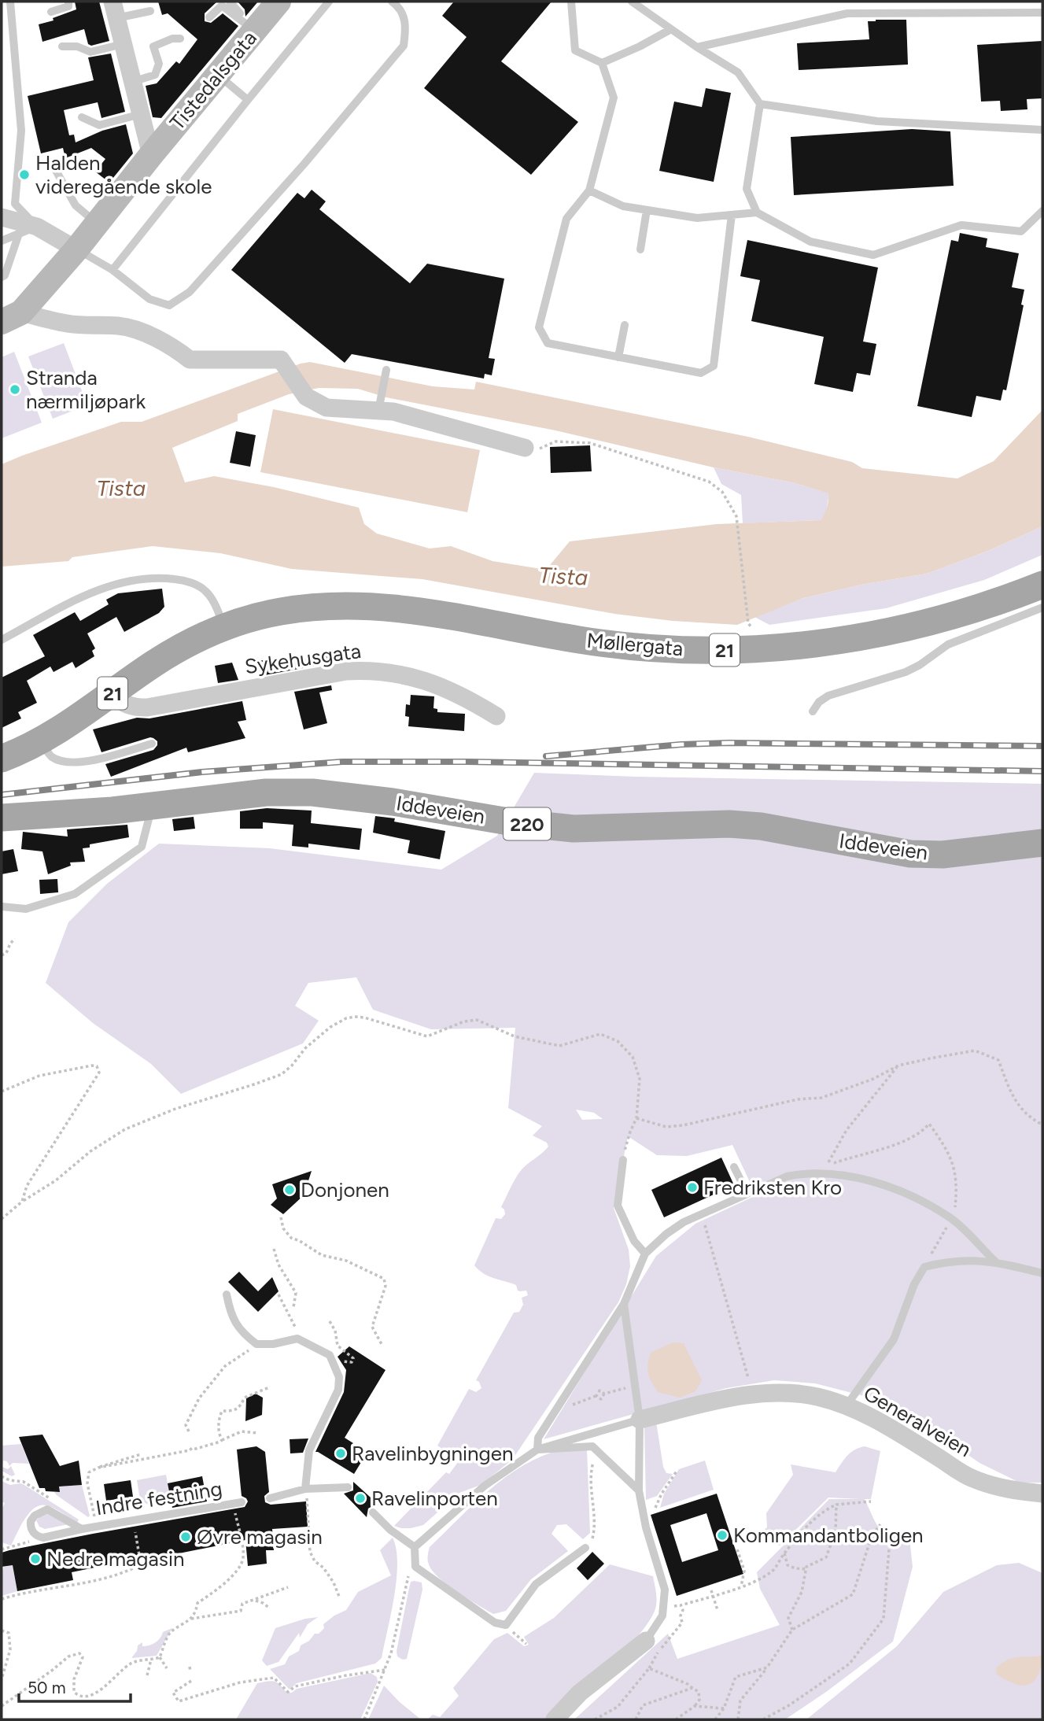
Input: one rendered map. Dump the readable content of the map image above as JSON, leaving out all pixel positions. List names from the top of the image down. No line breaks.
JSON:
{"streets":{"main road":["Møllergata","21","Iddeveien","220"],"street":["Tistedalsgata","Sykehusgata","Generalveien"],"lane":["Indre festning"]},"crossings":[["Møllergata","21"],["21","Sykehusgata"]],"water":["Tista"],"places":["Halden videregående skole","Stranda nærmiljøpark","Fredriksten Kro","Donjonen","Ravelinbygningen","Ravelinporten","Kommandantboligen","Øvre magasin","Nedre magasin"],"scale_bar":"50 m"}
